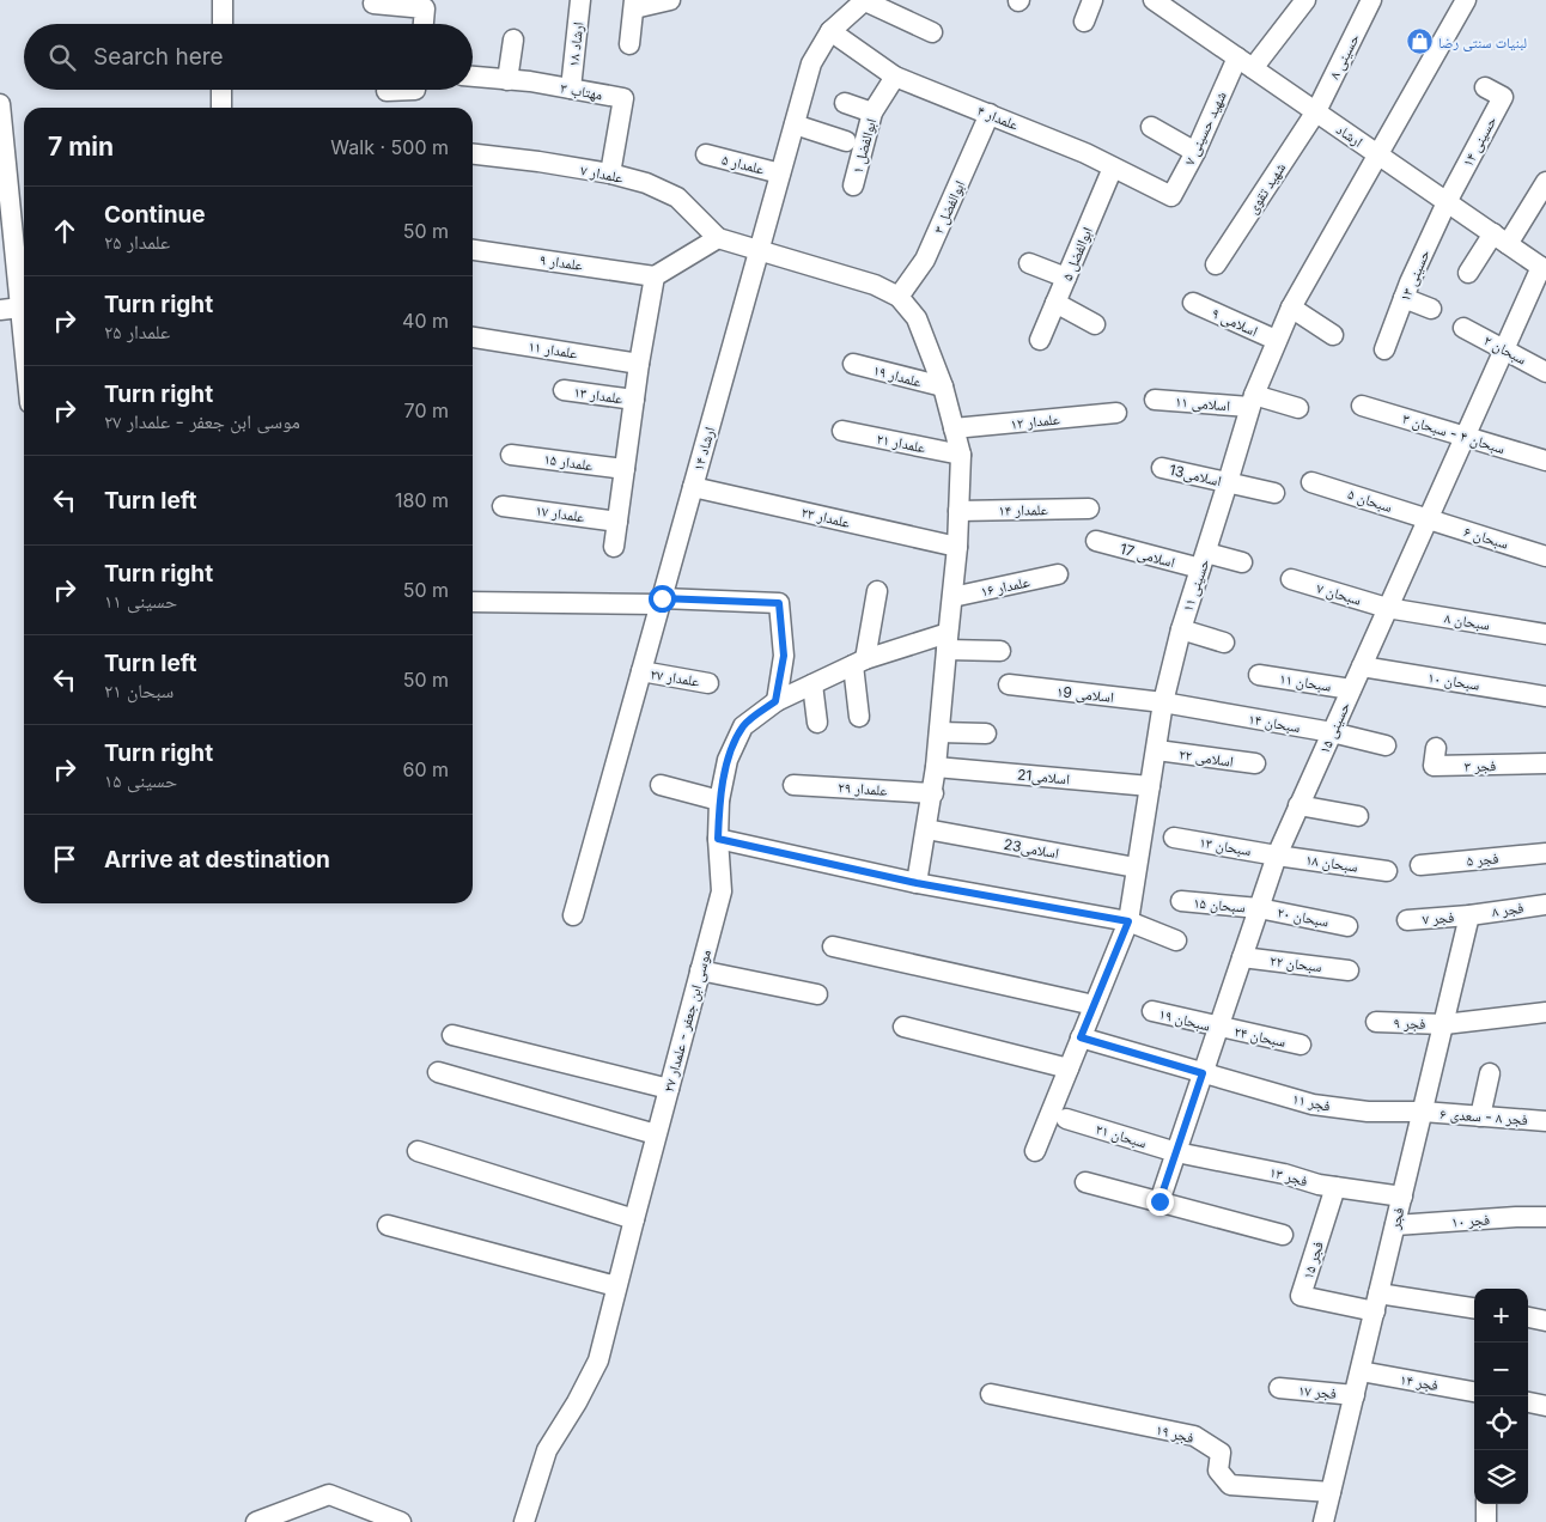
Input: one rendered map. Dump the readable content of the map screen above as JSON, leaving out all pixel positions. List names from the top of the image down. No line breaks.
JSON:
{"streets":{"street":["ارشاد ۱۸","حسینی ۸","مهتاب ۳","علمدار ۴","شهید حسینی ۷","ارشاد","حسینی ۱۴","ابوالفضل ۱","علمدار ۵","علمدار ۷","شهید تقوی","ابوالفضل ۳","ابوالفضل ۵","علمدار ۹","حسینی ۱۳","اسلامی ۹","علمدار ۱۱","سبحان ۲","علمدار ۱۹","علمدار ۱۳","اسلامی ۱۱","علمدار ۱۲","سبحان ۴ - سبحان ۳","علمدار ۲۱","ارشاد ۱۴","علمدار ۱۵","اسلامی13","سبحان ۵","علمدار ۱۴","علمدار ۱۷","علمدار ۲۳","سبحان ۶","اسلامی 17","حسینی ۱۱","علمدار ۱۶","سبحان ۷","سبحان ۸","علمدار ۲۷","سبحان ۱۰","سبحان ۱۱","اسلامی ۱9","سبحان ۱۴","حسینی ۱۵","اسلامی ۲۲","فجر ۳","اسلامی21","علمدار ۲۹","سبحان ۱۳","اسلامی23","فجر ۵","سبحان ۱۸","سبحان ۱۵","فجر ۸","سبحان ۲۰","فجر ۷","سبحان ۲۲","سبحان ۱۹","موسی ابن جعفر - علمدار ۲۷","فجر ۹","سبحان ۲۴","فجر ۱۱","فجر ۸ - سعدی ۶","سبحان ۲۱","فجر ۱۳","فجر","فجر ۱۰","فجر ۱۵","فجر ۱۴","فجر ۱۷","فجر ۱۹"]},"crossings":[["ارشاد ۱۸","مهتاب ۳"],["حسینی ۸","ارشاد"],["حسینی ۸","شهید تقوی"],["مهتاب ۳","علمدار ۷"],["علمدار ۴","شهید حسینی ۷"],["علمدار ۴","ابوالفضل ۱"],["علمدار ۴","ابوالفضل ۳"],["علمدار ۴","ابوالفضل ۵"],["علمدار ۴","ارشاد ۱۴"],["شهید حسینی ۷","ارشاد"],["ارشاد","حسینی ۱۴"],["ارشاد","شهید تقوی"],["ارشاد","حسینی ۱۳"],["ارشاد","حسینی ۱۱"],["ارشاد","حسینی ۱۵"],["حسینی ۱۴","حسینی ۱۳"],["علمدار ۵","ارشاد ۱۴"],["اسلامی ۹","حسینی ۱۱"],["سبحان ۲","حسینی ۱۵"],["اسلامی ۱۱","حسینی ۱۱"],["سبحان ۴ - سبحان ۳","حسینی ۱۵"],["ارشاد ۱۴","علمدار ۲۳"],["ارشاد ۱۴","علمدار ۲۷"],["اسلامی13","حسینی ۱۱"],["سبحان ۵","سبحان ۶"],["سبحان ۵","حسینی ۱۵"],["سبحان ۶","حسینی ۱۵"],["اسلامی 17","حسینی ۱۱"],["حسینی ۱۱","اسلامی ۱9"],["حسینی ۱۱","سبحان ۱۴"],["حسینی ۱۱","اسلامی ۲۲"],["حسینی ۱۱","اسلامی21"],["حسینی ۱۱","اسلامی23"],["سبحان ۷","سبحان ۸"],["سبحان ۷","حسینی ۱۵"],["سبحان ۸","حسینی ۱۵"],["سبحان ۱۰","حسینی ۱۵"],["سبحان ۱۱","حسینی ۱۵"],["اسلامی ۱9","سبحان ۱۴"],["سبحان ۱۴","حسینی ۱۵"],["حسینی ۱۵","سبحان ۱۳"],["حسینی ۱۵","سبحان ۱۸"],["حسینی ۱۵","سبحان ۱۵"],["حسینی ۱۵","سبحان ۲۰"],["حسینی ۱۵","سبحان ۲۲"],["حسینی ۱۵","سبحان ۱۹"],["حسینی ۱۵","سبحان ۲۴"],["حسینی ۱۵","فجر ۱۱"],["حسینی ۱۵","سبحان ۲۱"],["حسینی ۱۵","فجر ۱۳"],["سبحان ۱۳","سبحان ۱۸"],["سبحان ۱۵","سبحان ۲۰"],["فجر ۸","فجر ۷"],["فجر ۸","فجر"],["فجر ۷","فجر"],["سبحان ۱۹","سبحان ۲۴"],["فجر ۹","فجر"],["فجر ۱۱","فجر ۸ - سعدی ۶"],["فجر ۱۱","فجر"],["فجر ۸ - سعدی ۶","فجر"],["سبحان ۲۱","فجر ۱۳"],["فجر ۱۳","فجر"],["فجر ۱۳","فجر ۱۵"],["فجر","فجر ۱۰"],["فجر","فجر ۱۵"],["فجر","فجر ۱۴"],["فجر","فجر ۱۷"],["فجر","فجر ۱۹"]],"places":{"shop":["لبنیات سنتی رضا"]},"page":{"search":"Search here","heading":["7 min","Walk · 500 m"],"list":[["Continue","علمدار ۲۵","50 m"],["Turn right","علمدار ۲۵","40 m"],["Turn right","موسی ابن جعفر - علمدار ۲۷","70 m"],["Turn left","180 m"],["Turn right","حسینی ۱۱","50 m"],["Turn left","سبحان ۲۱","50 m"],["Turn right","حسینی ۱۵","60 m"],"Arrive at destination"],"map_buttons":["+","−"]}}
